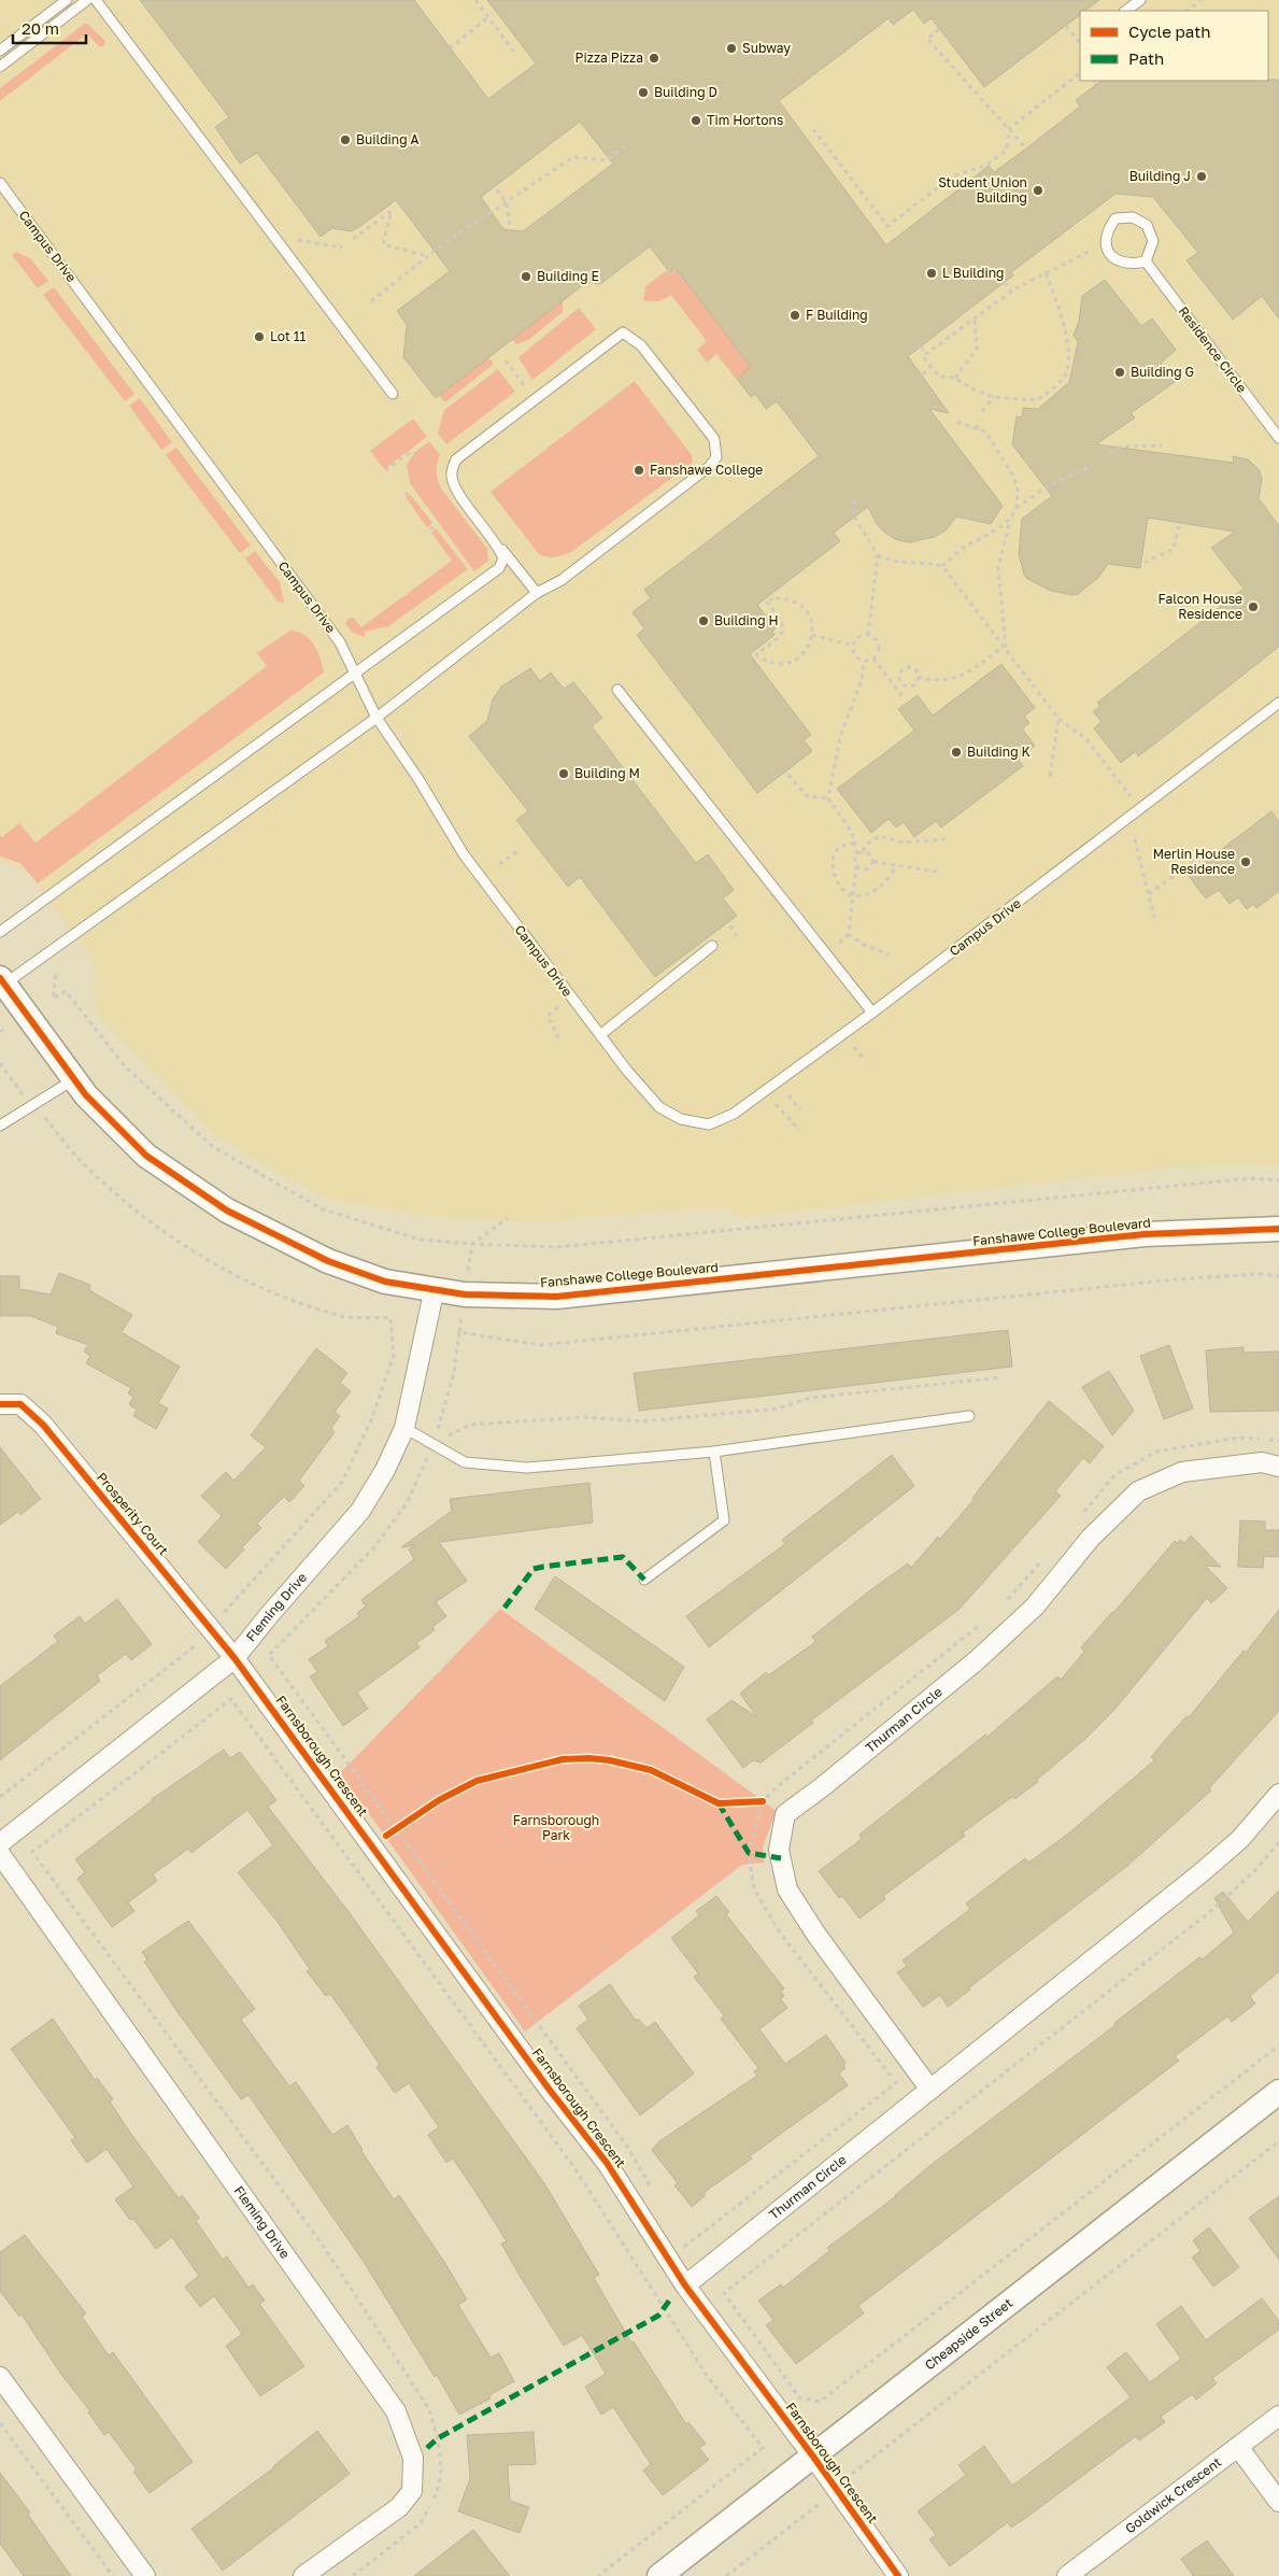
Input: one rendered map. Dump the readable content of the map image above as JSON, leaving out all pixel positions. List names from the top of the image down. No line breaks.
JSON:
{"streets":{"street":["Fanshawe College Boulevard","Prosperity Court","Fleming Drive","Thurman Circle","Farnsborough Crescent","Cheapside Street","Goldwick Crescent"],"lane":["Campus Drive","Residence Circle"]},"crossings":[["Fanshawe College Boulevard","Fleming Drive"],["Prosperity Court","Fleming Drive"],["Prosperity Court","Farnsborough Crescent"],["Fleming Drive","Farnsborough Crescent"],["Thurman Circle","Farnsborough Crescent"],["Farnsborough Crescent","Cheapside Street"]],"parks":["Farnsborough Park"],"places":["Subway","Pizza Pizza","Building D","Tim Hortons","Building A","Building J","Student Union Building","L Building","Building E","F Building","Lot 11","Building G","Fanshawe College","Falcon House Residence","Building H","Building K","Building M","Merlin House Residence"],"legend":["Cycle path","Path"],"scale_bar":"20 m"}
